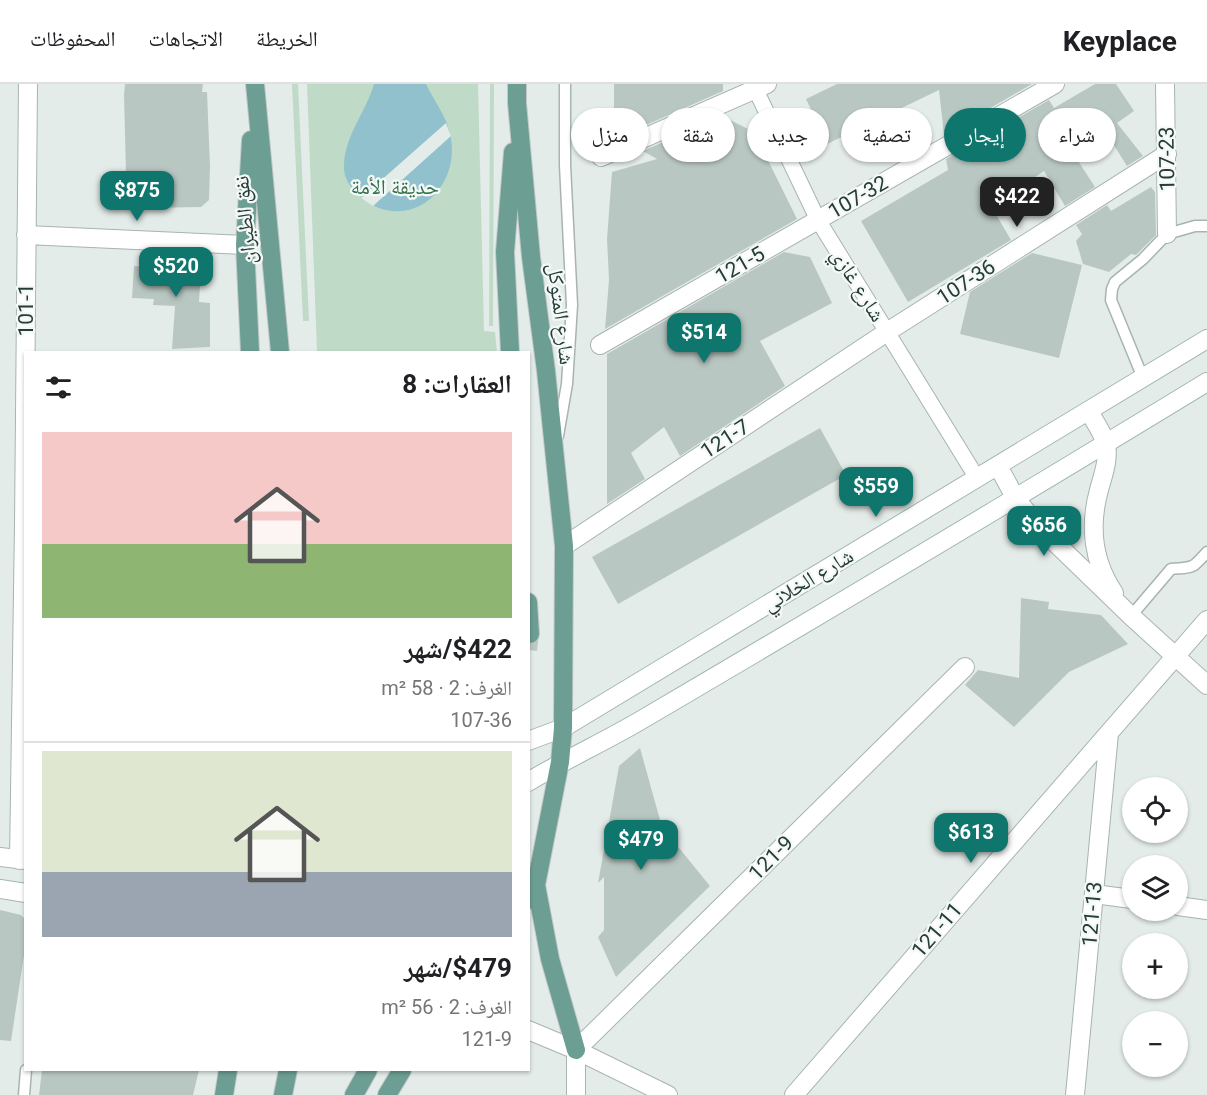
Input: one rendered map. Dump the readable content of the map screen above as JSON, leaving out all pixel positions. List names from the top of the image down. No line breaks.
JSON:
{"streets":{"main road":["نفق الطيران","شارع المتوكل"],"street":["107-23","107-32","121-5","107-36","شارع غازي","101-1","121-7","شارع الخلاني","121-9","121-13","121-11"]},"crossings":[["107-23","107-36"],["107-32","121-5"],["107-32","شارع غازي"],["121-5","شارع غازي"],["107-36","شارع غازي"],["107-36","121-7"],["شارع غازي","121-7"],["شارع غازي","شارع الخلاني"],["شارع المتوكل","121-7"],["شارع المتوكل","شارع الخلاني"],["121-13","121-11"]],"parks":["حديقة الأمة"],"page":{"header":"Keyplace","nav":["الخريطة","الاتجاهات","المحفوظات"],"chip":["شراء","إيجار","تصفية","جديد","شقة","منزل"],"price":["$875","$422","$520","$514","$559","$656","$613","$479"],"heading":"العقارات: 8","list":[{"name":"$422/شهر","note":"الغرف: 2 · 58 m² · 107-36"},{"name":"$479/شهر","note":"الغرف: 2 · 56 m² · 121-9"}],"map_buttons":["+","−"]}}
